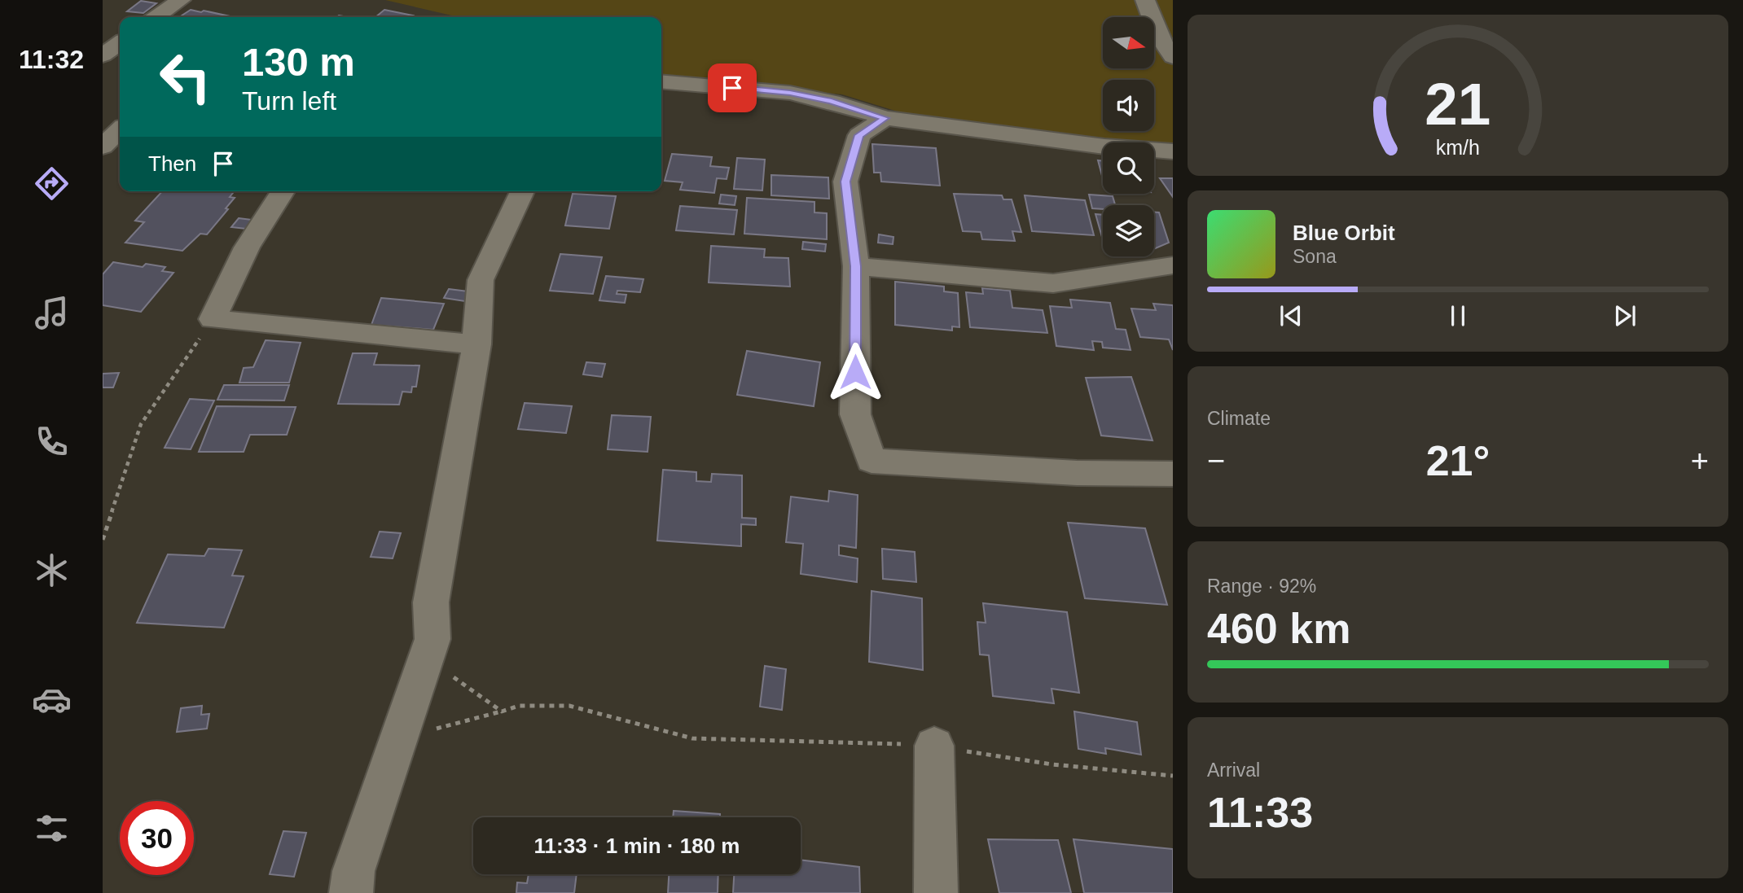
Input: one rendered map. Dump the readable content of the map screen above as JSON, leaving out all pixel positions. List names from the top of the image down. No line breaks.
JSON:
{"north":"right","page":{"tabs":"11:32","turn":["130 m","Turn left"],"then":"Then","song":["Blue Orbit","Sona"],"tile":["Climate",["Range · 92%","460 km"],["Arrival","11:33"]],"heat":["−","21°","+"],"limit":"30","trip":"11:33 · 1 min · 180 m","gauge":["21","km/h"]}}
